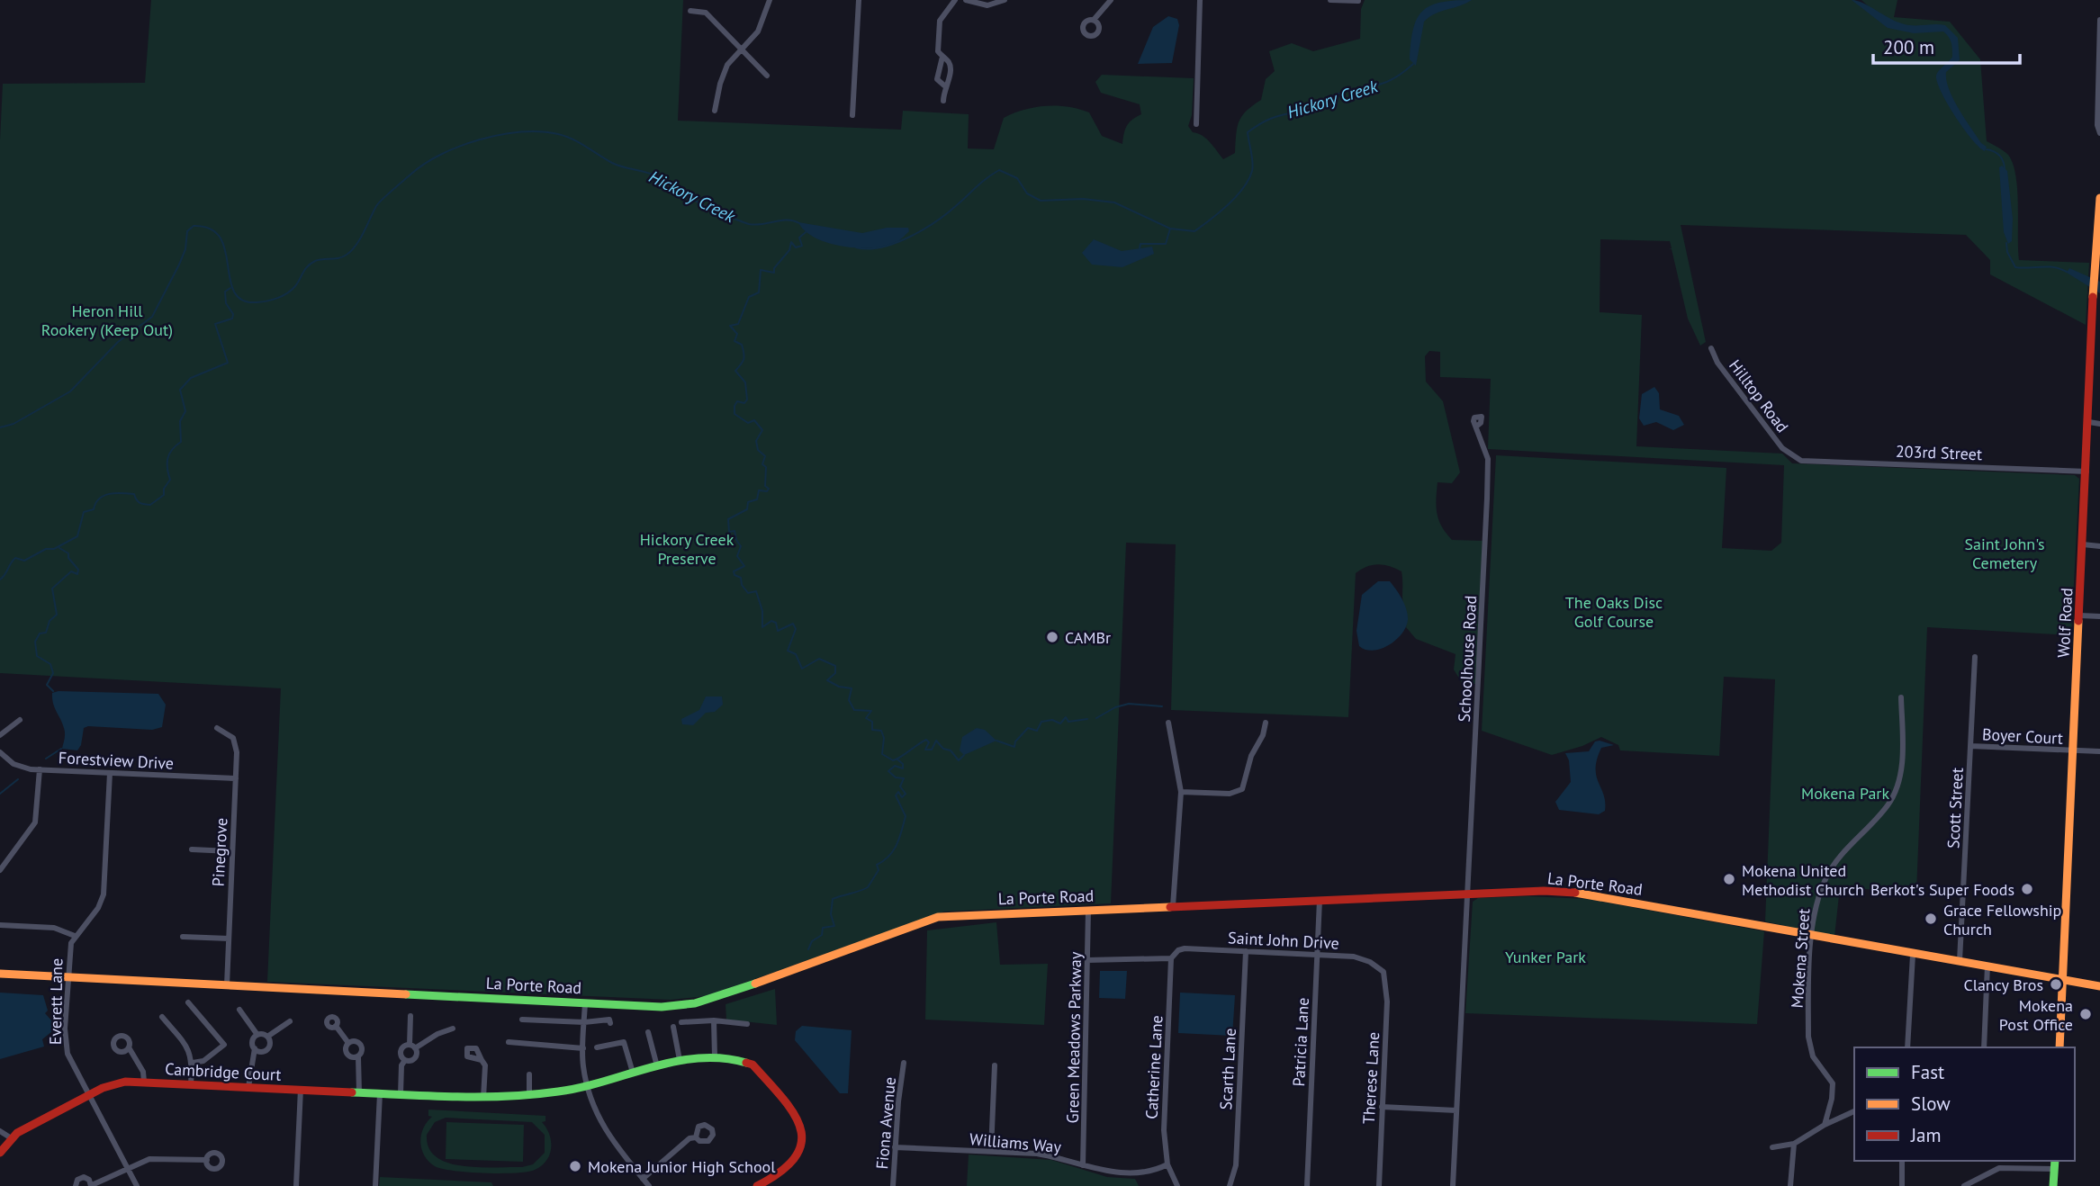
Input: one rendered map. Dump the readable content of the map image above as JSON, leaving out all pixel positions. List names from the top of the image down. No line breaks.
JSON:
{"streets":{"street":["Hilltop Road","203rd Street","Wolf Road","Schoolhouse Road","Boyer Court","Forestview Drive","Scott Street","Pinegrove","La Porte Road","Saint John Drive","Mokena Street","Everett Lane","Green Meadows Parkway","Patricia Lane","Catherine Lane","Scarth Lane","Cambridge Court","Therese Lane","Fiona Avenue","Williams Way"]},"crossings":[["Hilltop Road","203rd Street"],["203rd Street","Wolf Road"],["Wolf Road","Boyer Court"],["Wolf Road","La Porte Road"],["Schoolhouse Road","La Porte Road"],["Boyer Court","Scott Street"],["Forestview Drive","Pinegrove"],["Forestview Drive","Everett Lane"],["Scott Street","La Porte Road"],["Pinegrove","La Porte Road"],["La Porte Road","Mokena Street"],["La Porte Road","Everett Lane"],["La Porte Road","Green Meadows Parkway"],["La Porte Road","Patricia Lane"],["Saint John Drive","Patricia Lane"],["Saint John Drive","Catherine Lane"],["Saint John Drive","Scarth Lane"],["Saint John Drive","Therese Lane"],["Everett Lane","Cambridge Court"],["Green Meadows Parkway","Williams Way"],["Catherine Lane","Williams Way"],["Fiona Avenue","Williams Way"]],"water":["Hickory Creek"],"parks":["Heron Hill Rookery (Keep Out)","Hickory Creek Preserve","Saint John's Cemetery","The Oaks Disc Golf Course","Mokena Park","Yunker Park"],"places":["CAMBr","Mokena United Methodist Church","Berkot's Super Foods","Grace Fellowship Church","Clancy Bros","Mokena Post Office","Mokena Junior High School"],"legend":["Fast","Slow","Jam"],"scale_bar":"200 m"}
